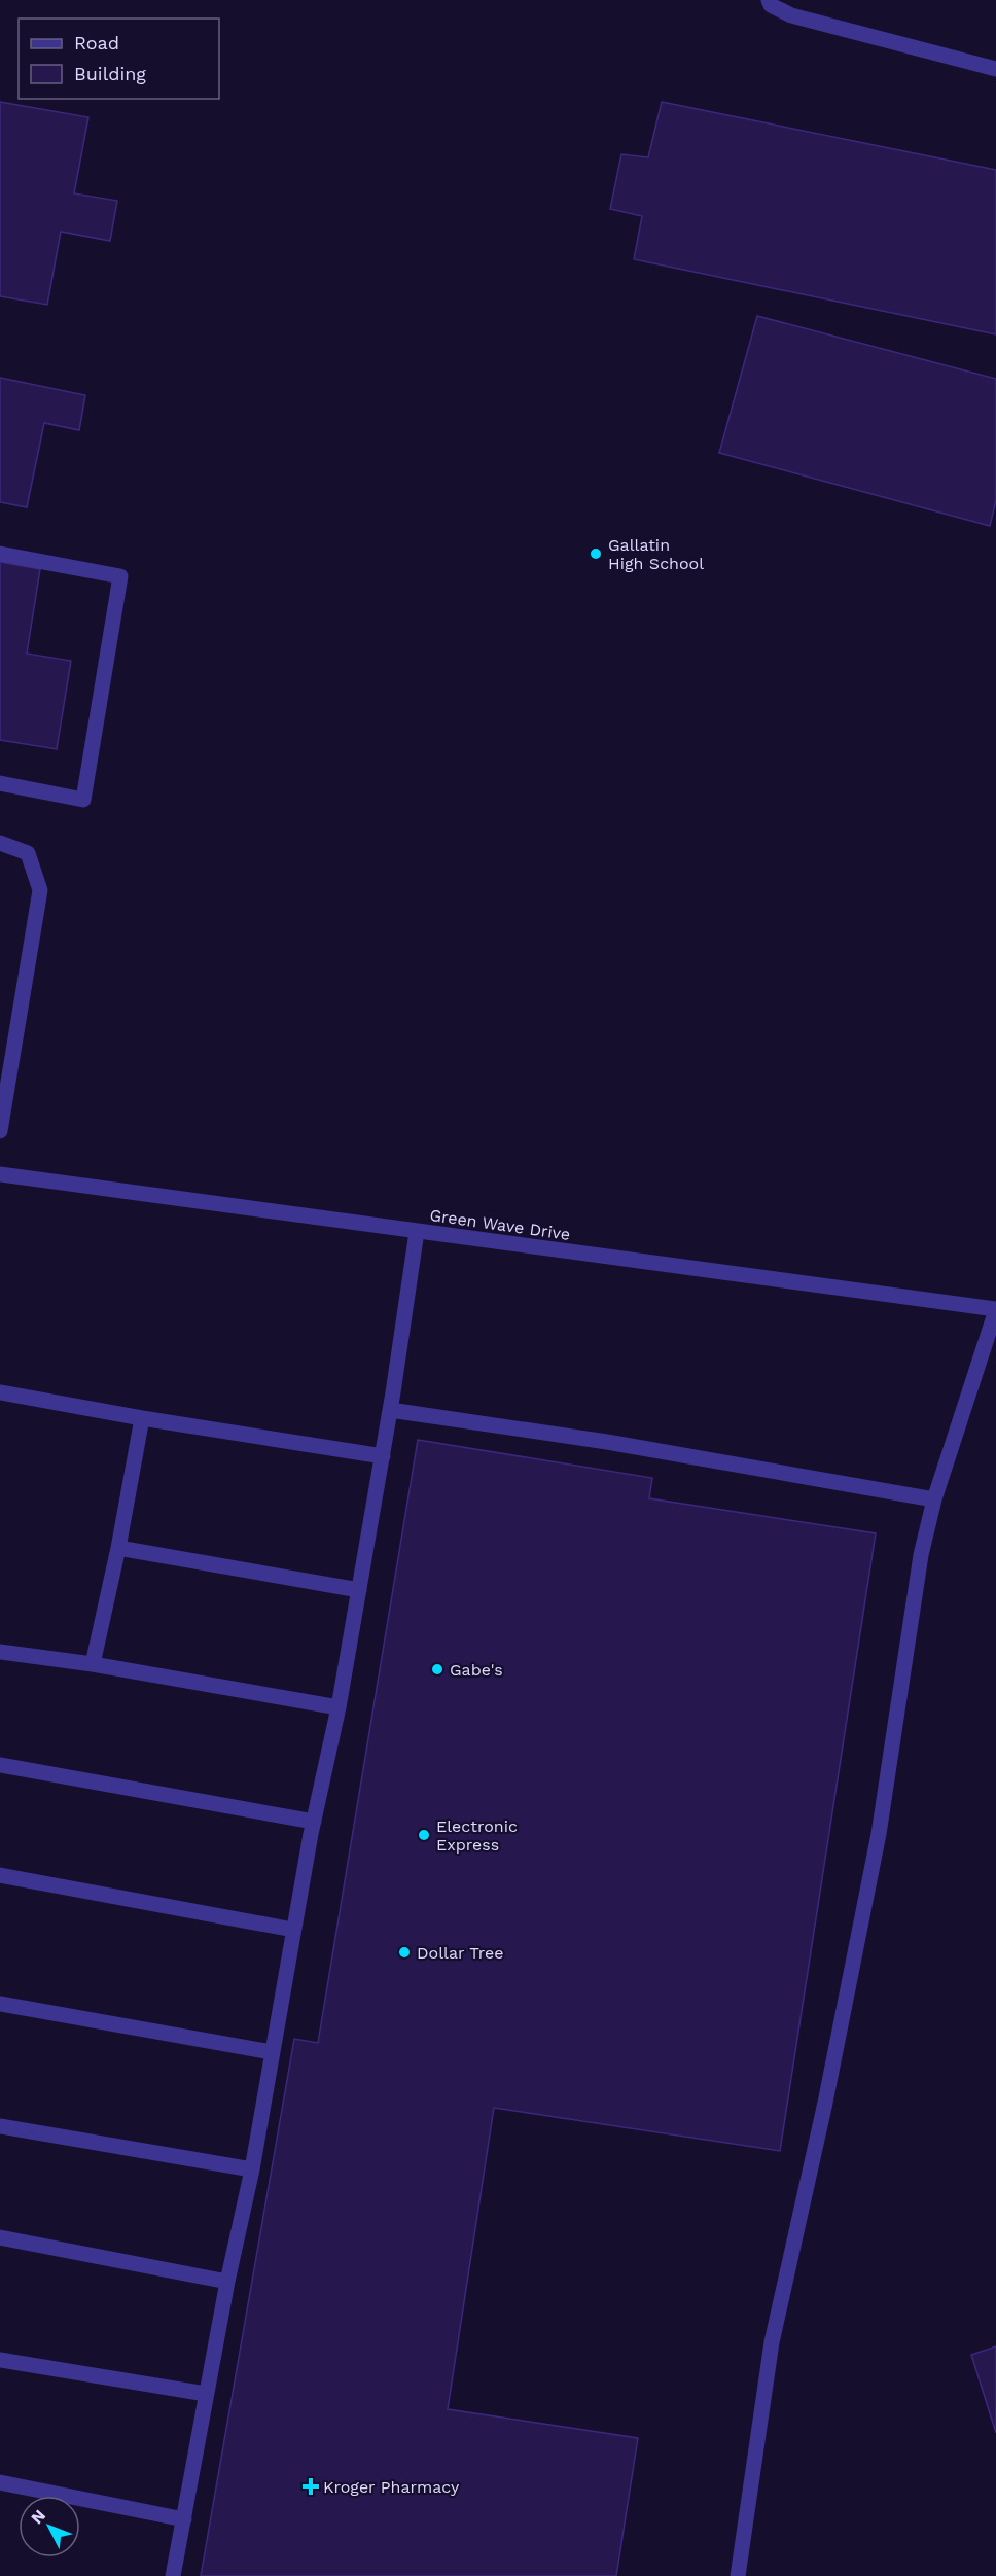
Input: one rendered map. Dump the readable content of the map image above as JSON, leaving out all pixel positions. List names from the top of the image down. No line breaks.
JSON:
{"streets":{"street":["Green Wave Drive"]},"places":{"other":["Gallatin High School","Gabe's","Electronic Express","Dollar Tree"],"health":["Kroger Pharmacy"]},"legend":["Road","Building"],"north":"top left"}
